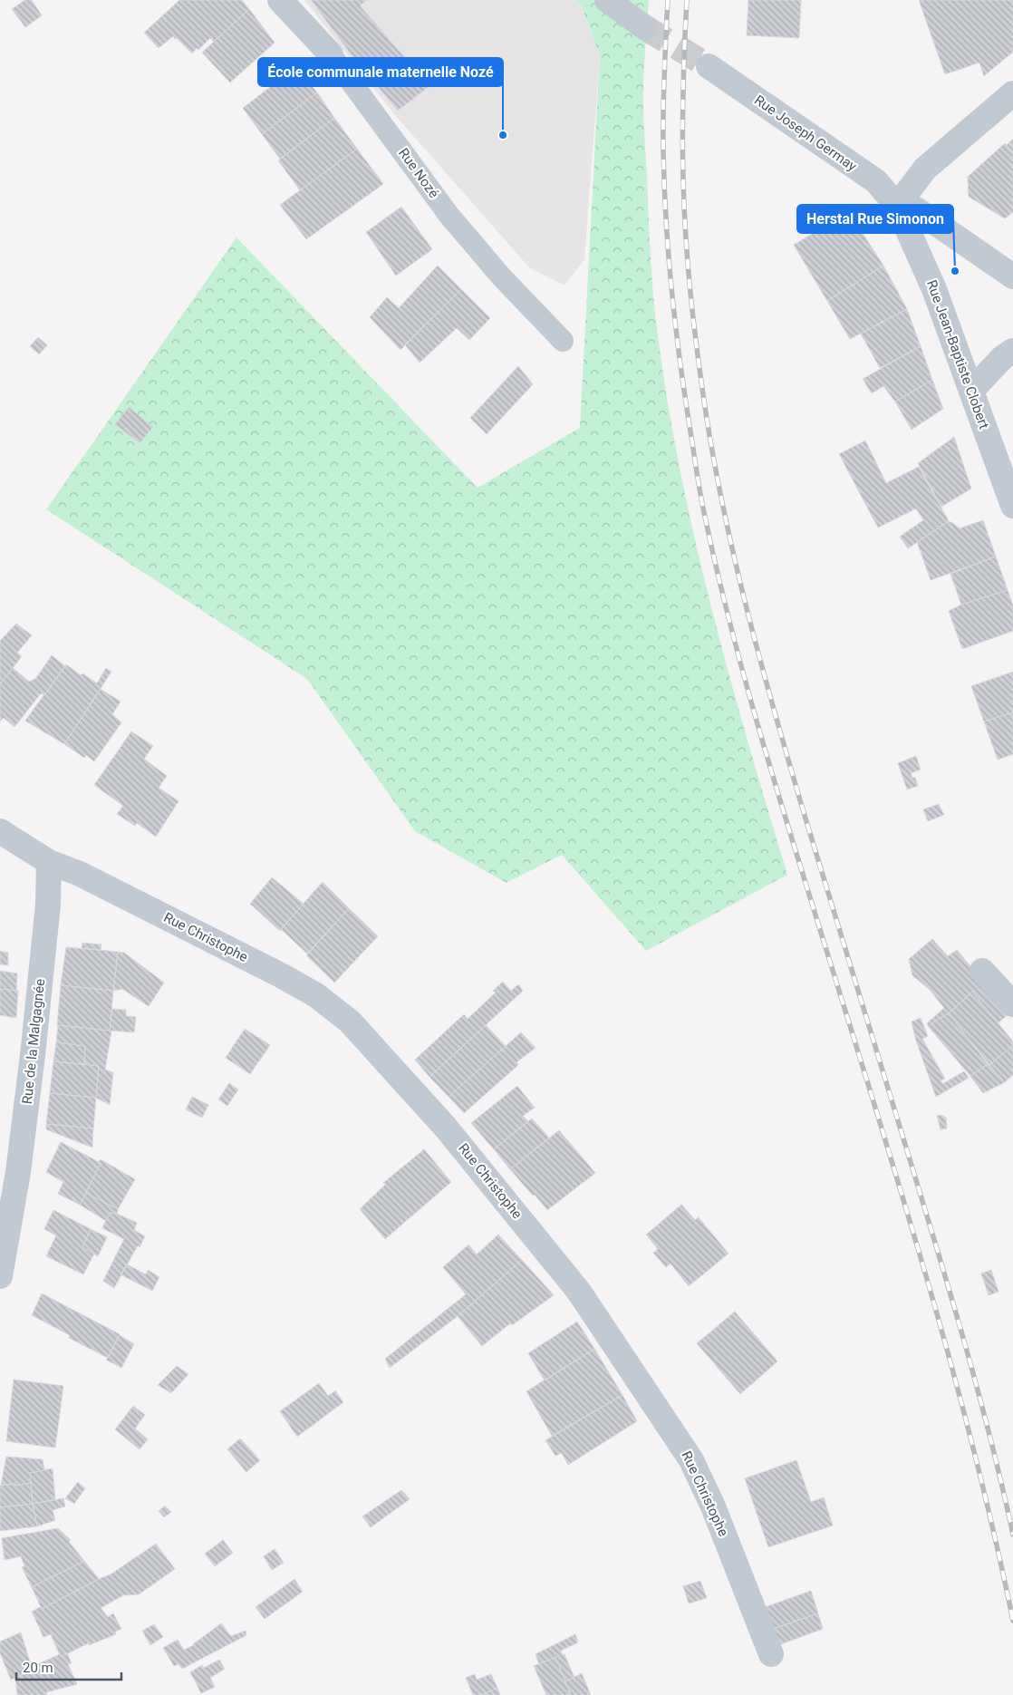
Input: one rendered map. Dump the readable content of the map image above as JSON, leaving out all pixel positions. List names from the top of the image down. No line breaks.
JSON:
{"streets":{"street":["Rue Joseph Germay","Rue Nozé","Rue Jean-Baptiste Clobert","Rue Christophe","Rue de la Malgagnée"]},"crossings":[["Rue Joseph Germay","Rue Jean-Baptiste Clobert"],["Rue Christophe","Rue de la Malgagnée"]],"places":["École communale maternelle Nozé","Herstal Rue Simonon"],"scale_bar":"20 m"}
